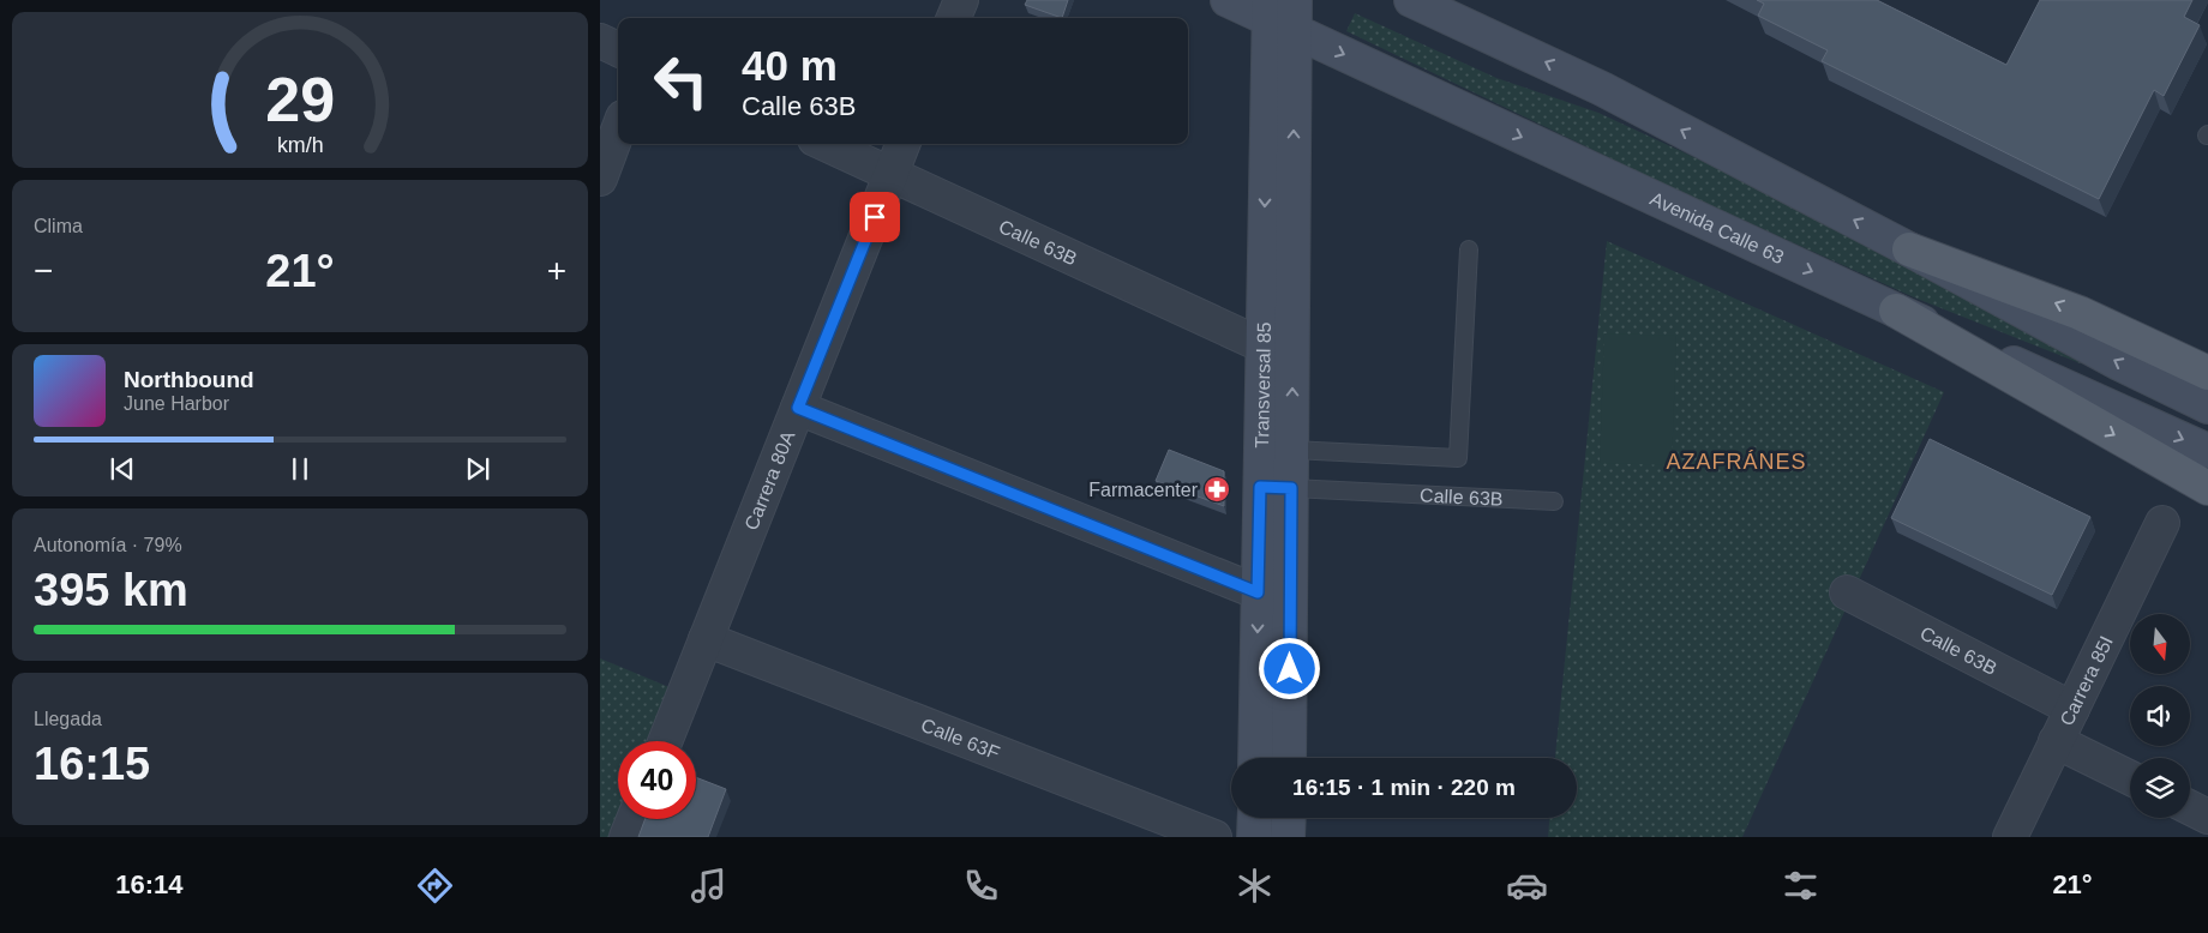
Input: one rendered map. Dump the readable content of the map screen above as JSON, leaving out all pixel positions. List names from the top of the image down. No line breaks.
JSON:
{"streets":{"main road":["Avenida Calle 63","Transversal 85"],"street":["Calle 63B","Carrera 80A","Carrera 85I","Calle 63F"]},"crossings":[["Avenida Calle 63","Transversal 85"],["Calle 63B","Transversal 85"],["Calle 63B","Carrera 80A"],["Calle 63B","Carrera 85I"],["Carrera 80A","Calle 63F"]],"districts":["AZAFRÁNES"],"places":{"pharmacy":["Farmacenter"]},"north":"bottom","page":{"turn":["40 m","Calle 63B"],"tile":["Clima",["Autonomía · 79%","395 km"],["Llegada","16:15"]],"heat":["−","21°","+"],"song":["Northbound","June Harbor"],"limit":"40","trip":"16:15 · 1 min · 220 m","tabs":["16:14","21°"],"gauge":["29","km/h"]}}
